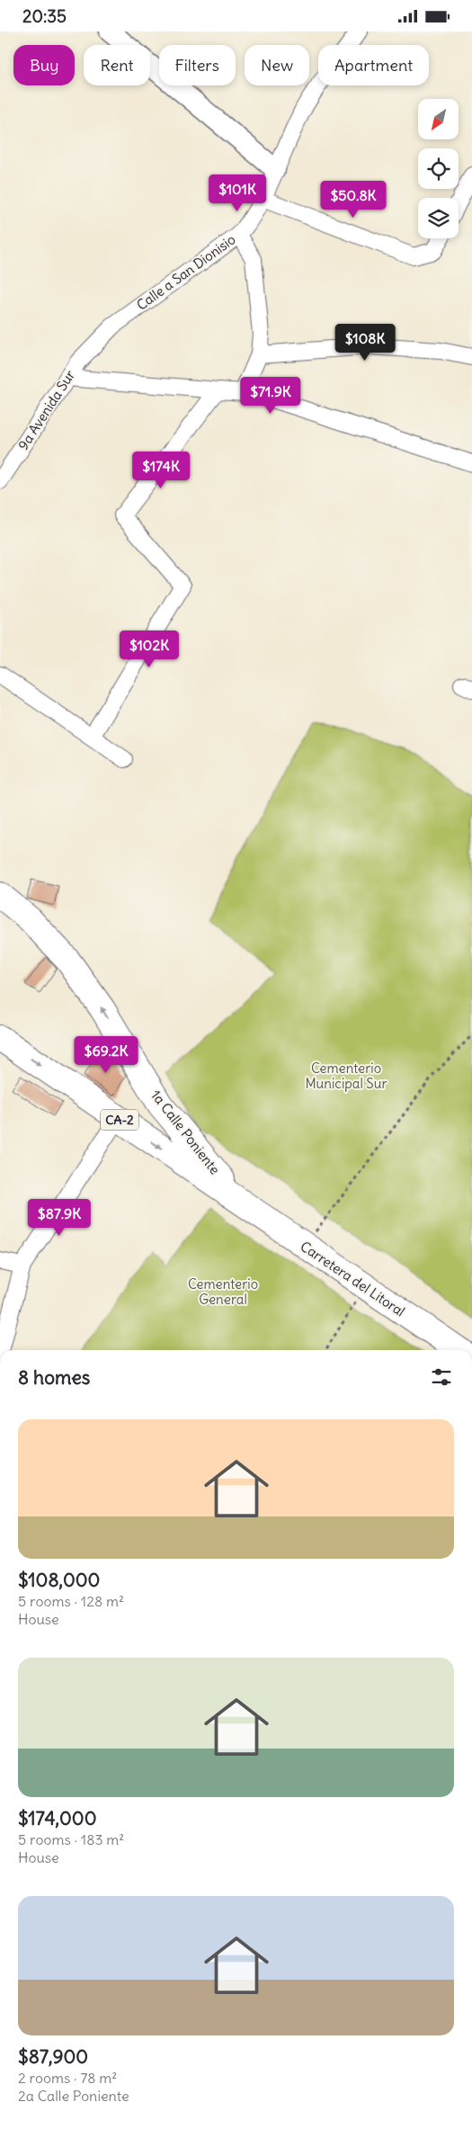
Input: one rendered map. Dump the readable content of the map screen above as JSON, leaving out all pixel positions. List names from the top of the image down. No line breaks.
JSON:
{"streets":{"main road":["CA-2","1a Calle Poniente","Carretera del Litoral"],"street":["Calle a San Dionisio","9a Avenida Sur"]},"crossings":[["Calle a San Dionisio","9a Avenida Sur"],["CA-2","1a Calle Poniente"],["CA-2","Carretera del Litoral"],["1a Calle Poniente","Carretera del Litoral"]],"parks":["Cementerio Municipal Sur","Cementerio General"],"north":"bottom left","page":{"status":"20:35","chip":["Buy","Rent","Filters","New","Apartment"],"price":["$101K","$50.8K","$108K","$71.9K","$174K","$102K","$69.2K","$87.9K"],"heading":"8 homes","list":[{"name":"$108,000","note":"5 rooms · 128 m² · House"},{"name":"$174,000","note":"5 rooms · 183 m² · House"},{"name":"$87,900","note":"2 rooms · 78 m² · 2a Calle Poniente"}]}}
